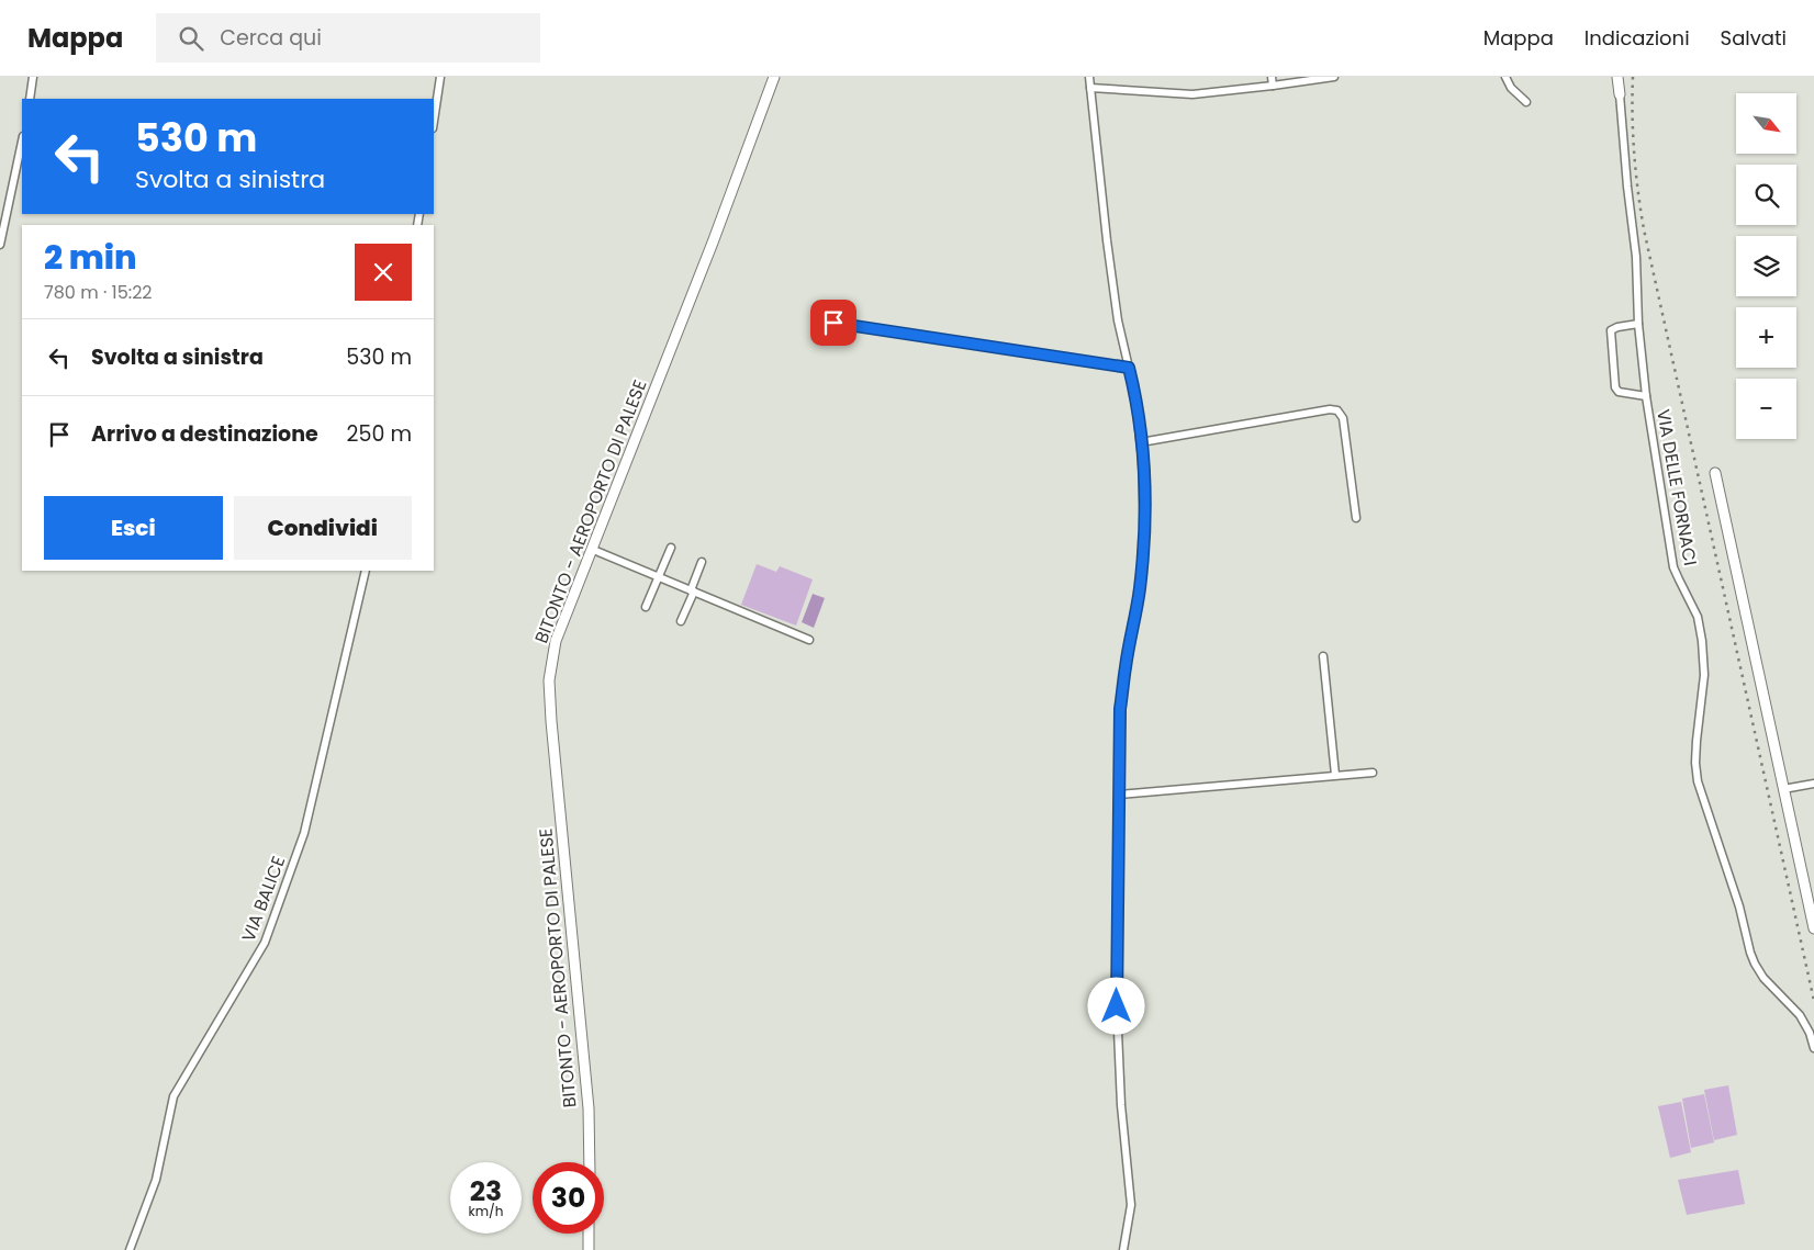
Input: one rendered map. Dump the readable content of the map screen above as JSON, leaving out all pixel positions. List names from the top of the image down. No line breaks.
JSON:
{"streets":{"main road":["BITONTO - AEROPORTO DI PALESE"],"street":["VIA DELLE FORNACI","VIA BALICE"]},"north":"bottom right","page":{"header":"Mappa","search":"Cerca qui","nav":["Mappa","Indicazioni","Salvati"],"map_buttons":["+","−"],"turn":["530 m","Svolta a sinistra"],"heading":["2 min","780 m · 15:22"],"list":[{"name":"Svolta a sinistra","value":"530 m"},{"name":"Arrivo a destinazione","value":"250 m"}],"buttons":["Esci","Condividi"],"speed":"23 km/h","limit":"30"}}
